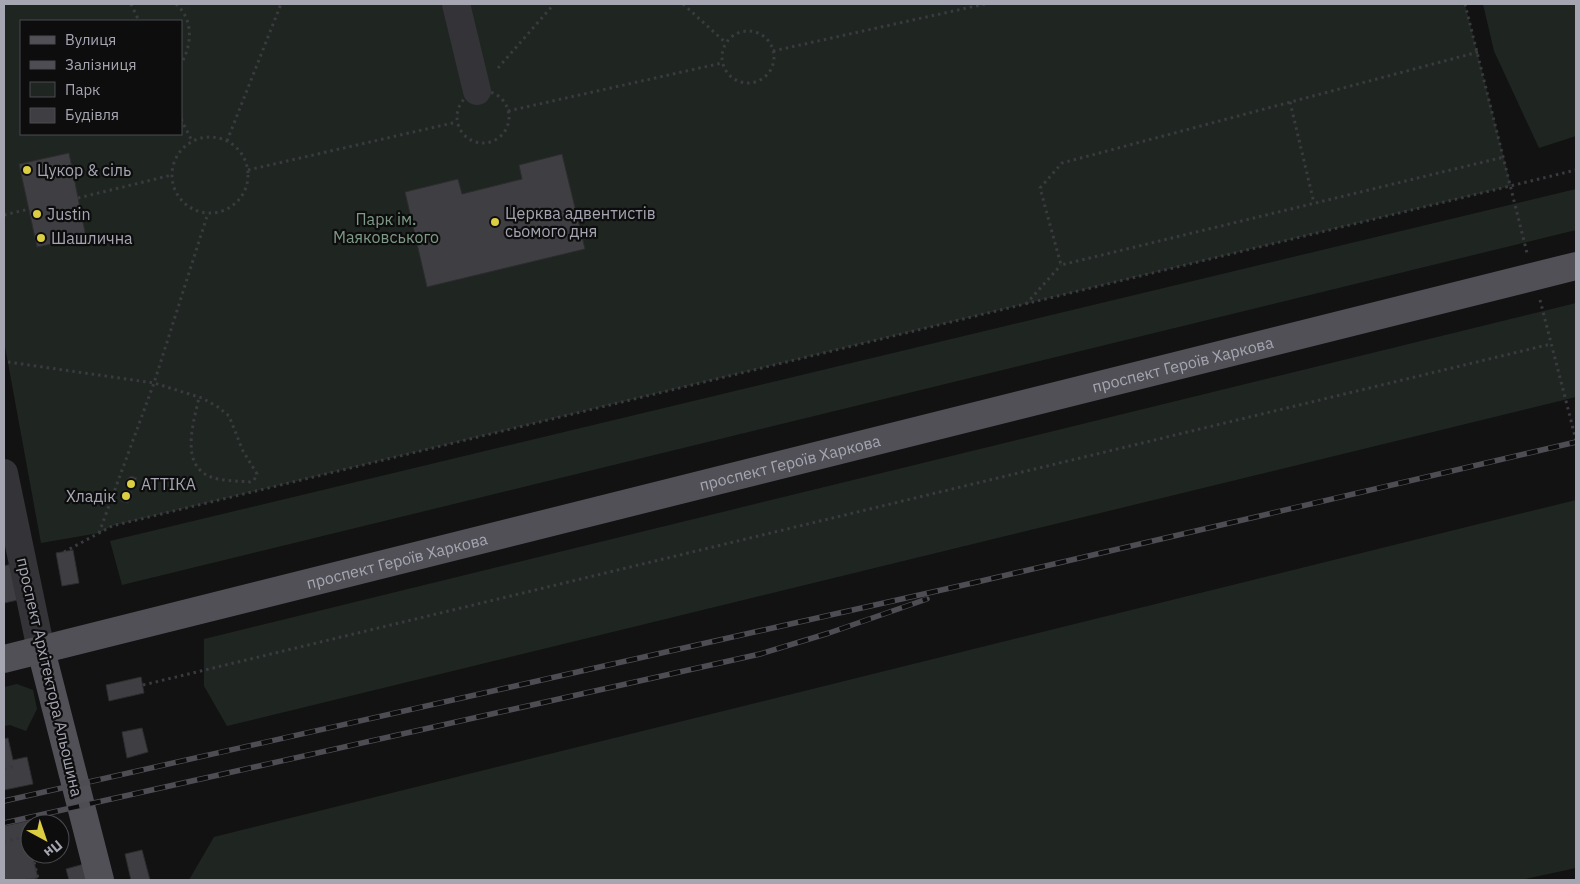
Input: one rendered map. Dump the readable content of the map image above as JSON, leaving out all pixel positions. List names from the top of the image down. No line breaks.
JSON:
{"streets":{"main road":["проспект Героїв Харкова","проспект Архітектора Альошина"]},"crossings":[["проспект Героїв Харкова","проспект Архітектора Альошина"]],"parks":["Парк ім. Маяковського"],"places":["Цукор & сіль","Justin","Церква адвентистів сьомого дня","Шашлична","АТТІКА","Хладік"],"legend":["Вулиця","Залізниця","Парк","Будівля"],"north":"bottom right"}
